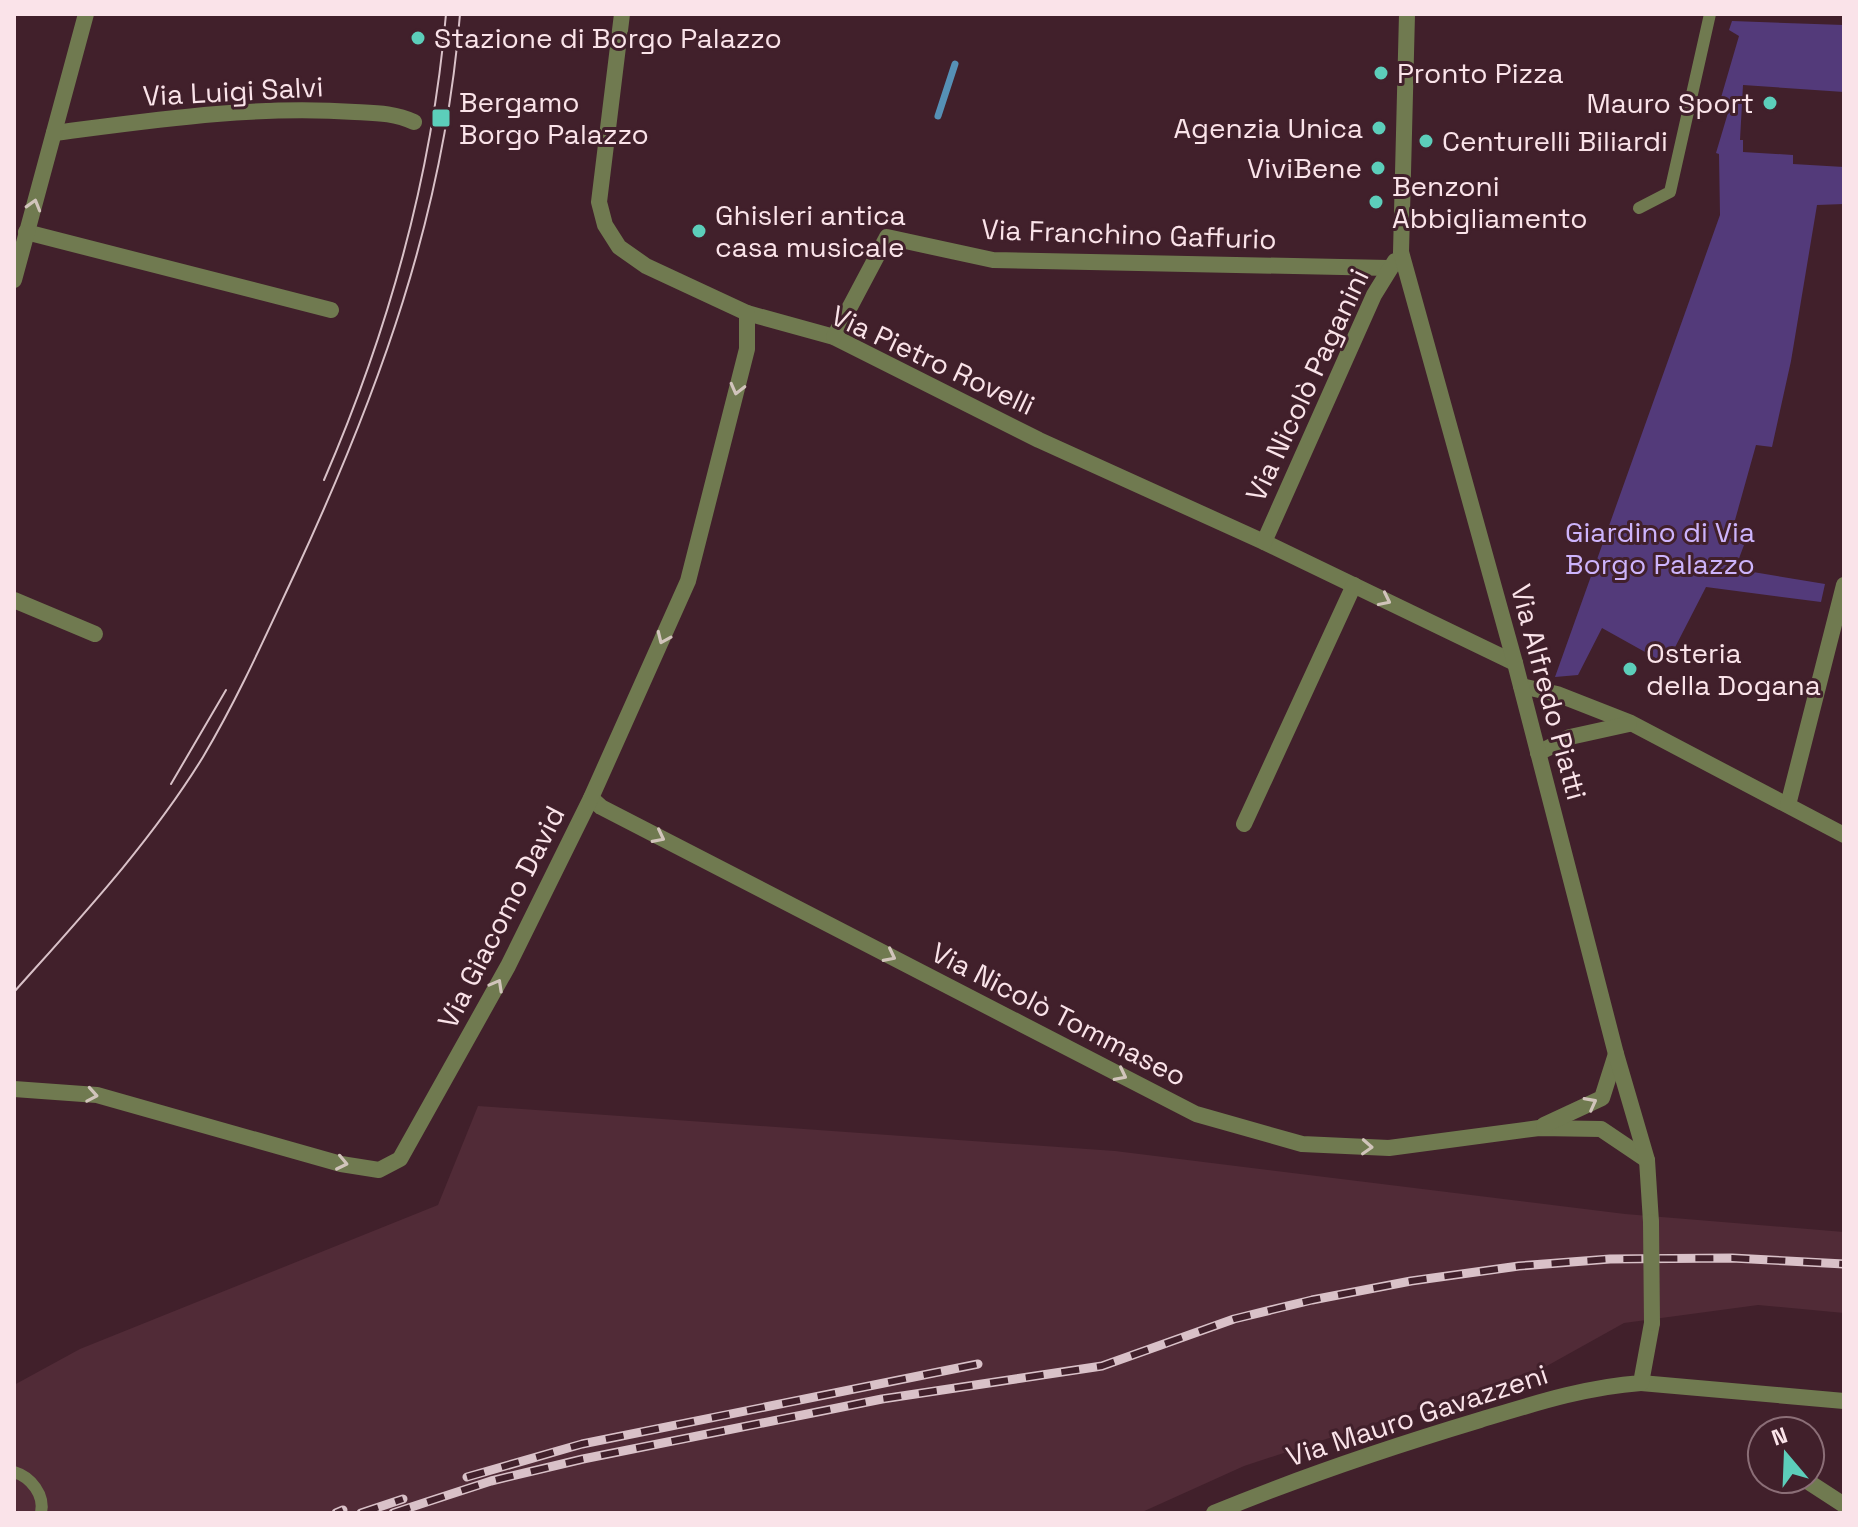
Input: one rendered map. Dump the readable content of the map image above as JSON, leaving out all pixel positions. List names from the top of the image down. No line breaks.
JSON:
{"streets":{"street":["Via Luigi Salvi","Via Franchino Gaffurio","Via Pietro Rovelli","Via Nicolò Paganini","Via Alfredo Piatti","Via Giacomo David","Via Nicolò Tommaseo","Via Mauro Gavazzeni"]},"crossings":[["Via Franchino Gaffurio","Via Pietro Rovelli"],["Via Franchino Gaffurio","Via Nicolò Paganini"],["Via Pietro Rovelli","Via Nicolò Paganini"],["Via Pietro Rovelli","Via Alfredo Piatti"],["Via Pietro Rovelli","Via Giacomo David"],["Via Nicolò Paganini","Via Alfredo Piatti"],["Via Alfredo Piatti","Via Nicolò Tommaseo"],["Via Alfredo Piatti","Via Mauro Gavazzeni"],["Via Giacomo David","Via Nicolò Tommaseo"]],"one_way":["Via Nicolò Tommaseo"],"parks":["Giardino di Via Borgo Palazzo"],"places":{"other":["Stazione di Borgo Palazzo","Pronto Pizza","Mauro Sport","Agenzia Unica","Centurelli Biliardi","ViviBene","Benzoni Abbigliamento","Ghisleri antica casa musicale","Osteria della Dogana"],"transit":["Bergamo Borgo Palazzo"]},"north":"top"}
